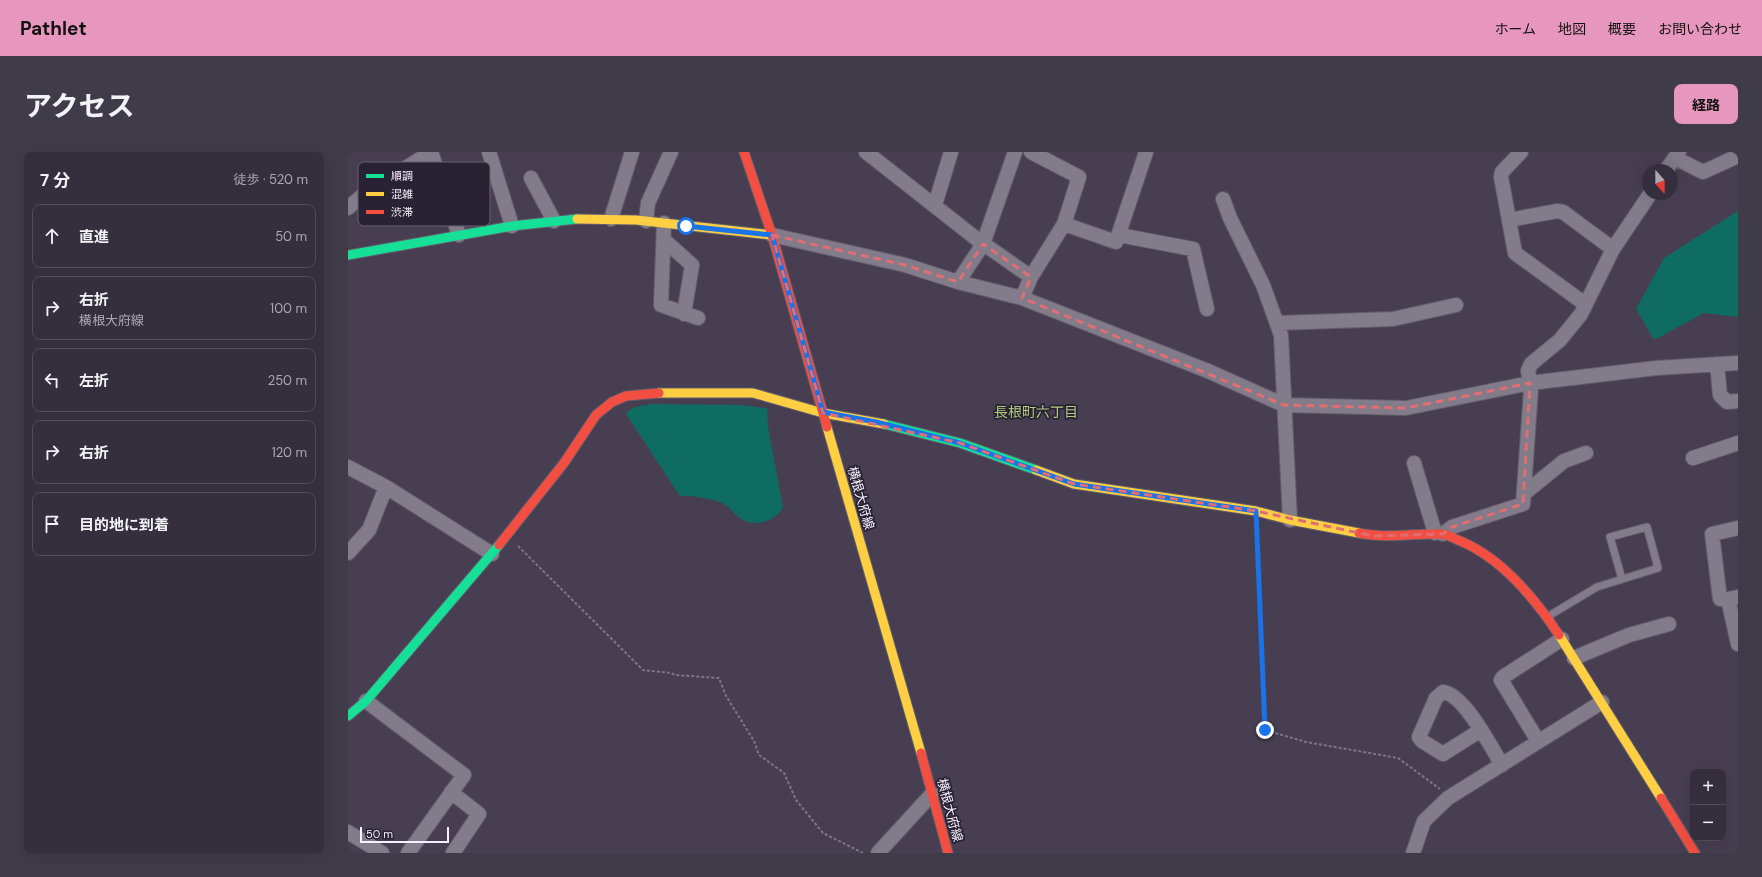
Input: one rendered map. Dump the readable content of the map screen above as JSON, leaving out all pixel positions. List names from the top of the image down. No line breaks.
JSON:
{"streets":{"street":["横根大府線"]},"districts":["長根町六丁目"],"legend":["順調","混雑","渋滞"],"scale_bar":"50 m","north":"bottom","page":{"header":"Pathlet","nav":["ホーム","地図","概要","お問い合わせ"],"title":"アクセス","buttons":"経路","heading":["7 分","徒歩 · 520 m"],"list":[["直進","50 m"],["右折","横根大府線","100 m"],["左折","250 m"],["右折","120 m"],"目的地に到着"],"map_buttons":["+","−"],"scale":"50 m"}}
